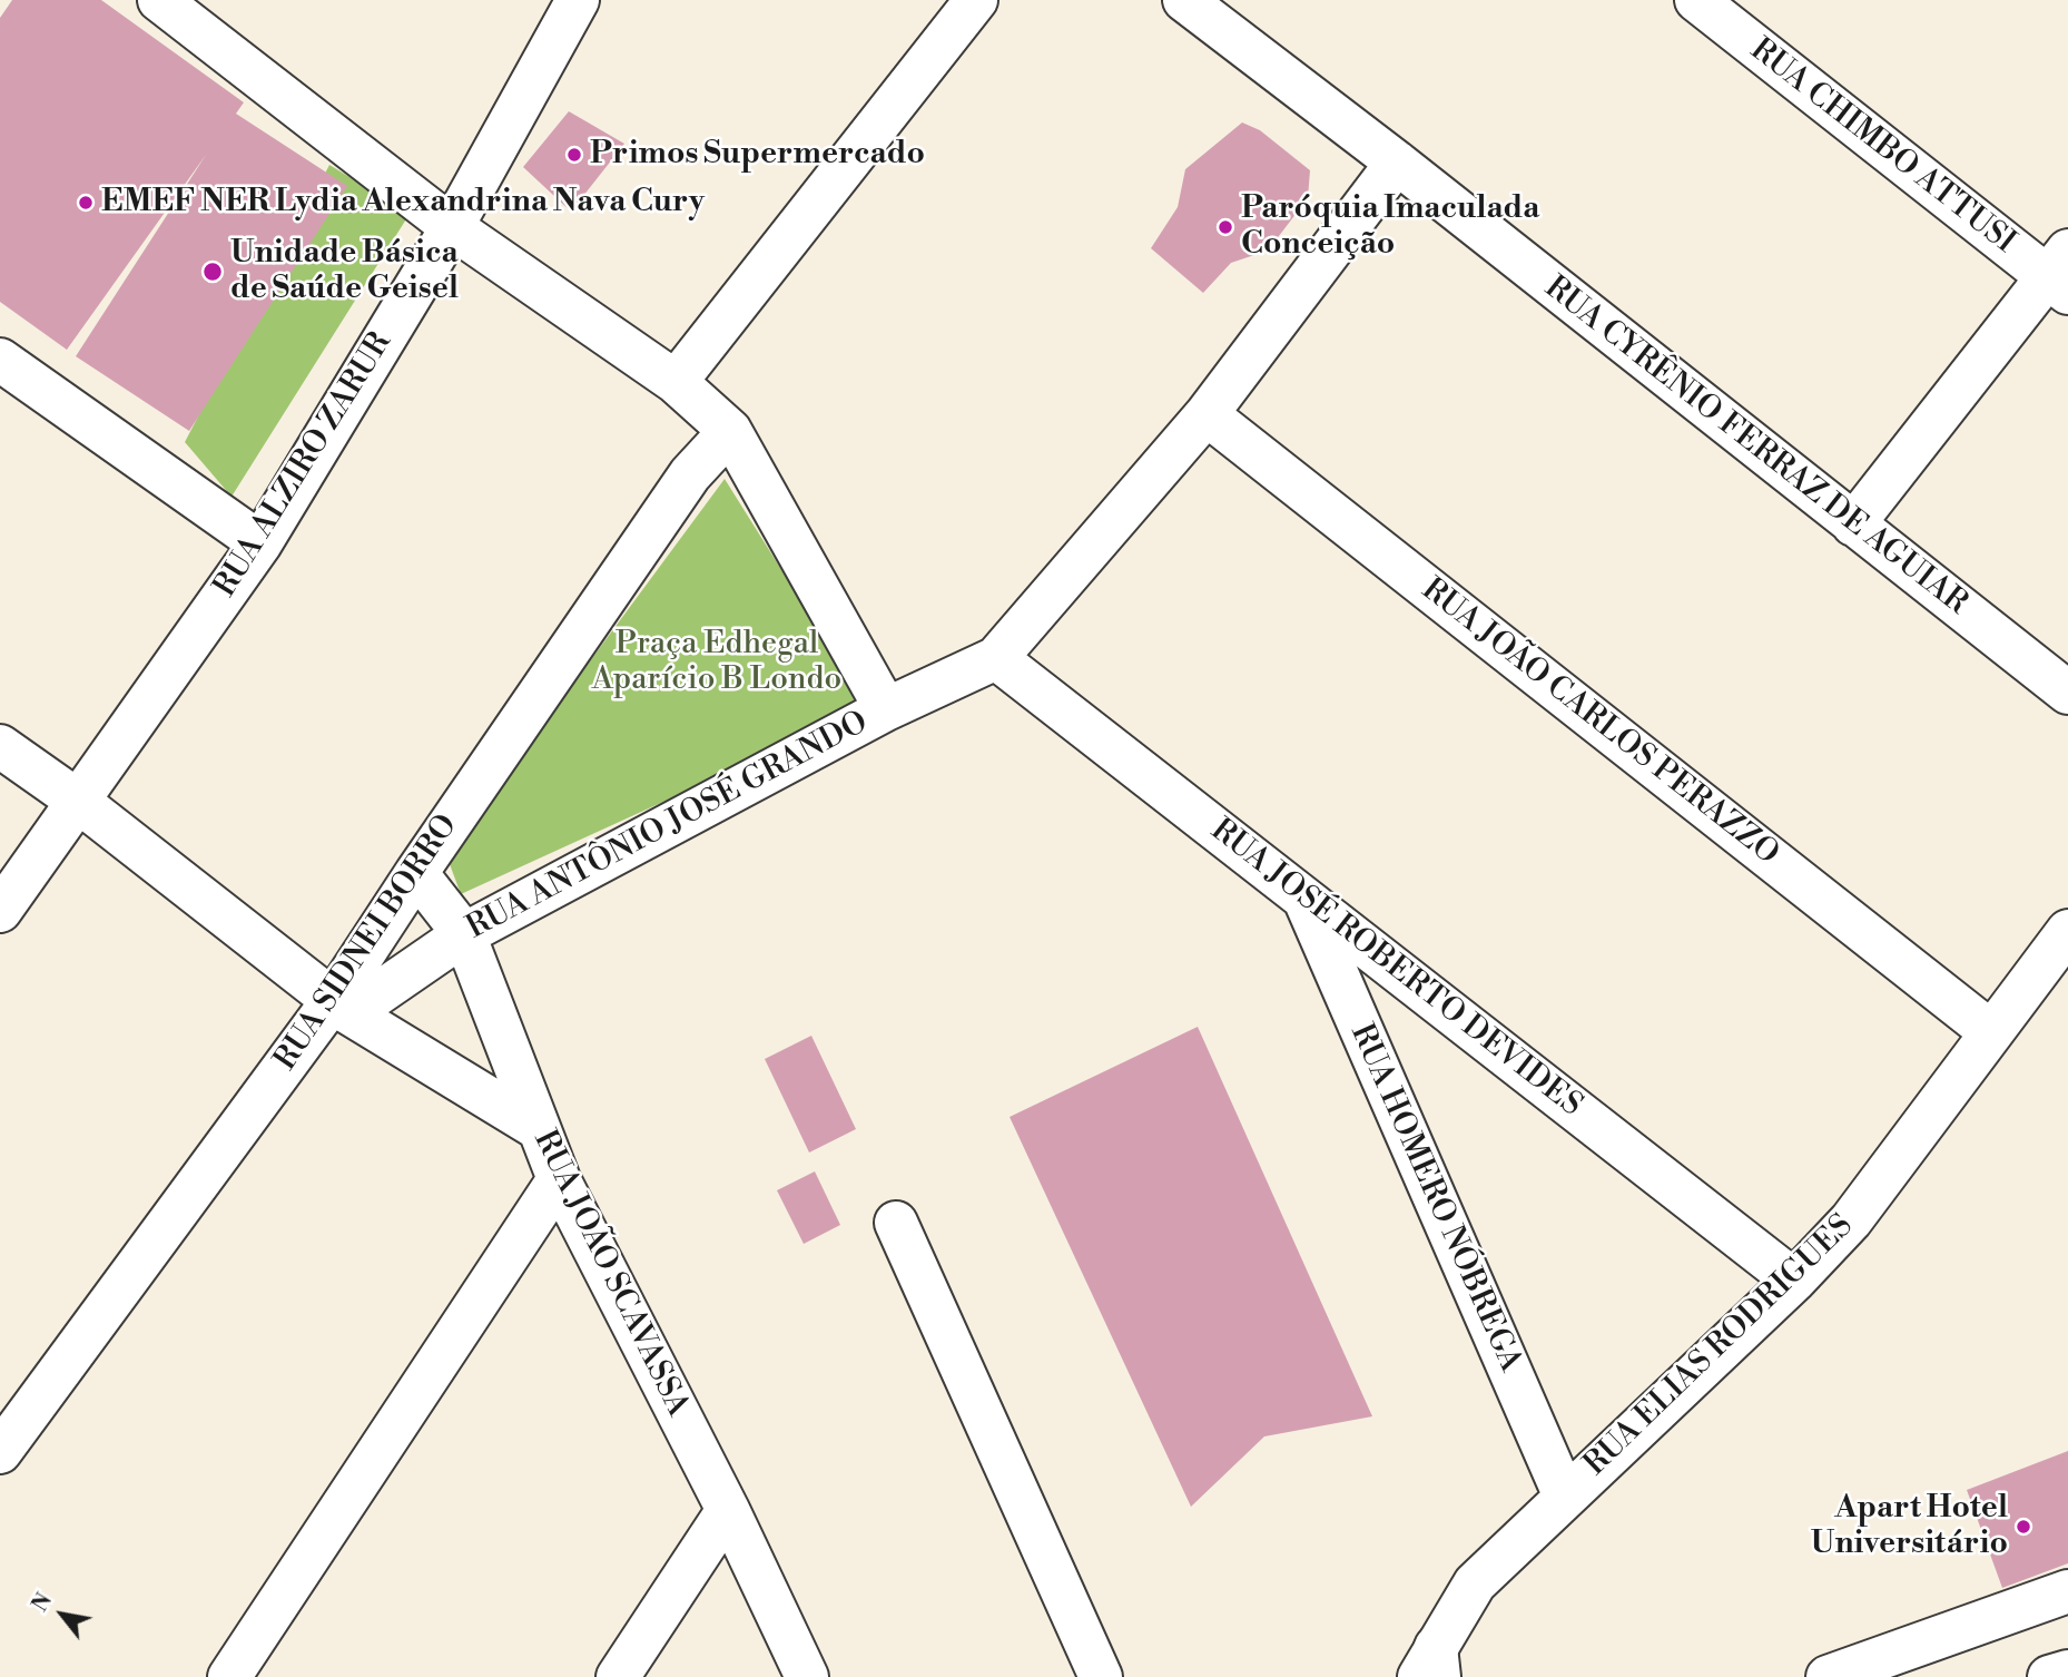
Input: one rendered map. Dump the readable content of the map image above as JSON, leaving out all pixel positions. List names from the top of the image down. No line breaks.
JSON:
{"streets":{"street":["RUA CHIMBO ATTUSI","RUA CYRÊNIO FERRAZ DE AGUIAR","RUA ALZIRO ZARUR","RUA JOÃO CARLOS PERAZZO","RUA ANTÔNIO JOSÉ GRANDO","RUA SIDNEI BORRO","RUA JOSÉ ROBERTO DEVIDES","RUA HOMERO NÓBREGA","RUA JOÃO SCAVASSA","RUA ELIAS RODRIGUES"]},"crossings":[["RUA JOÃO CARLOS PERAZZO","RUA ELIAS RODRIGUES"],["RUA ANTÔNIO JOSÉ GRANDO","RUA SIDNEI BORRO"],["RUA ANTÔNIO JOSÉ GRANDO","RUA JOSÉ ROBERTO DEVIDES"],["RUA ANTÔNIO JOSÉ GRANDO","RUA JOÃO SCAVASSA"],["RUA SIDNEI BORRO","RUA JOÃO SCAVASSA"],["RUA JOSÉ ROBERTO DEVIDES","RUA HOMERO NÓBREGA"],["RUA JOSÉ ROBERTO DEVIDES","RUA ELIAS RODRIGUES"],["RUA HOMERO NÓBREGA","RUA ELIAS RODRIGUES"]],"parks":["Praça Edhegal Aparício B Londo"],"places":["Primos Supermercado","EMEF NER Lydia Alexandrina Nava Cury","Paróquia Imaculada Conceição","Unidade Básica de Saúde Geisel","Apart Hotel Universitário"],"north":"top left"}
